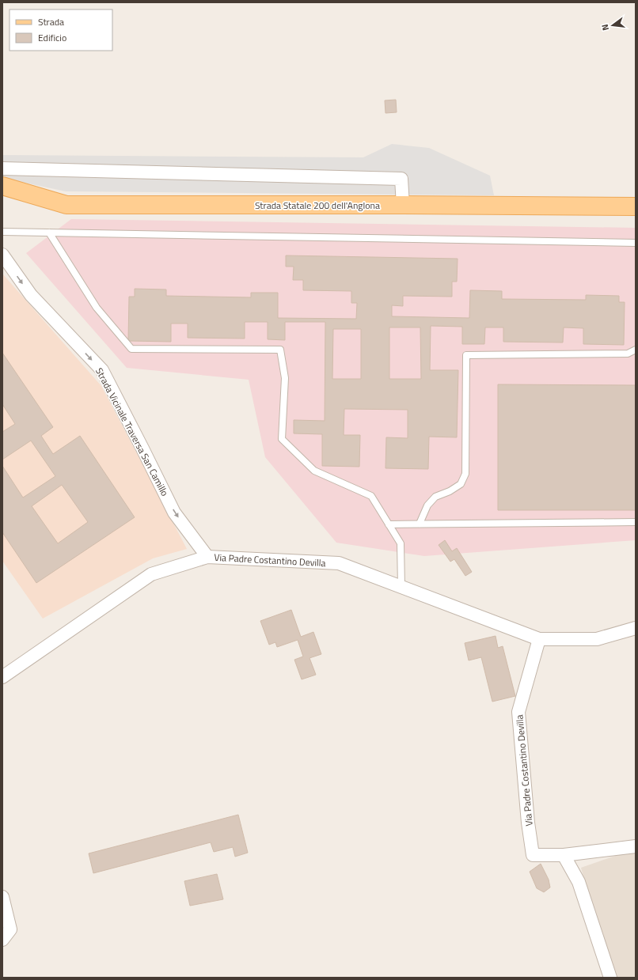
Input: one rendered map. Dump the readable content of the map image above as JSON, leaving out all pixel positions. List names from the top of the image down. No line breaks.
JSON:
{"streets":{"main road":["Strada Statale 200 dell'Anglona"],"street":["Strada Vicinale Traversa San Camillo","Via Padre Costantino Devilla"]},"crossings":[["Strada Vicinale Traversa San Camillo","Via Padre Costantino Devilla"]],"one_way":["Strada Vicinale Traversa San Camillo"],"legend":["Strada","Edificio"],"north":"left"}
